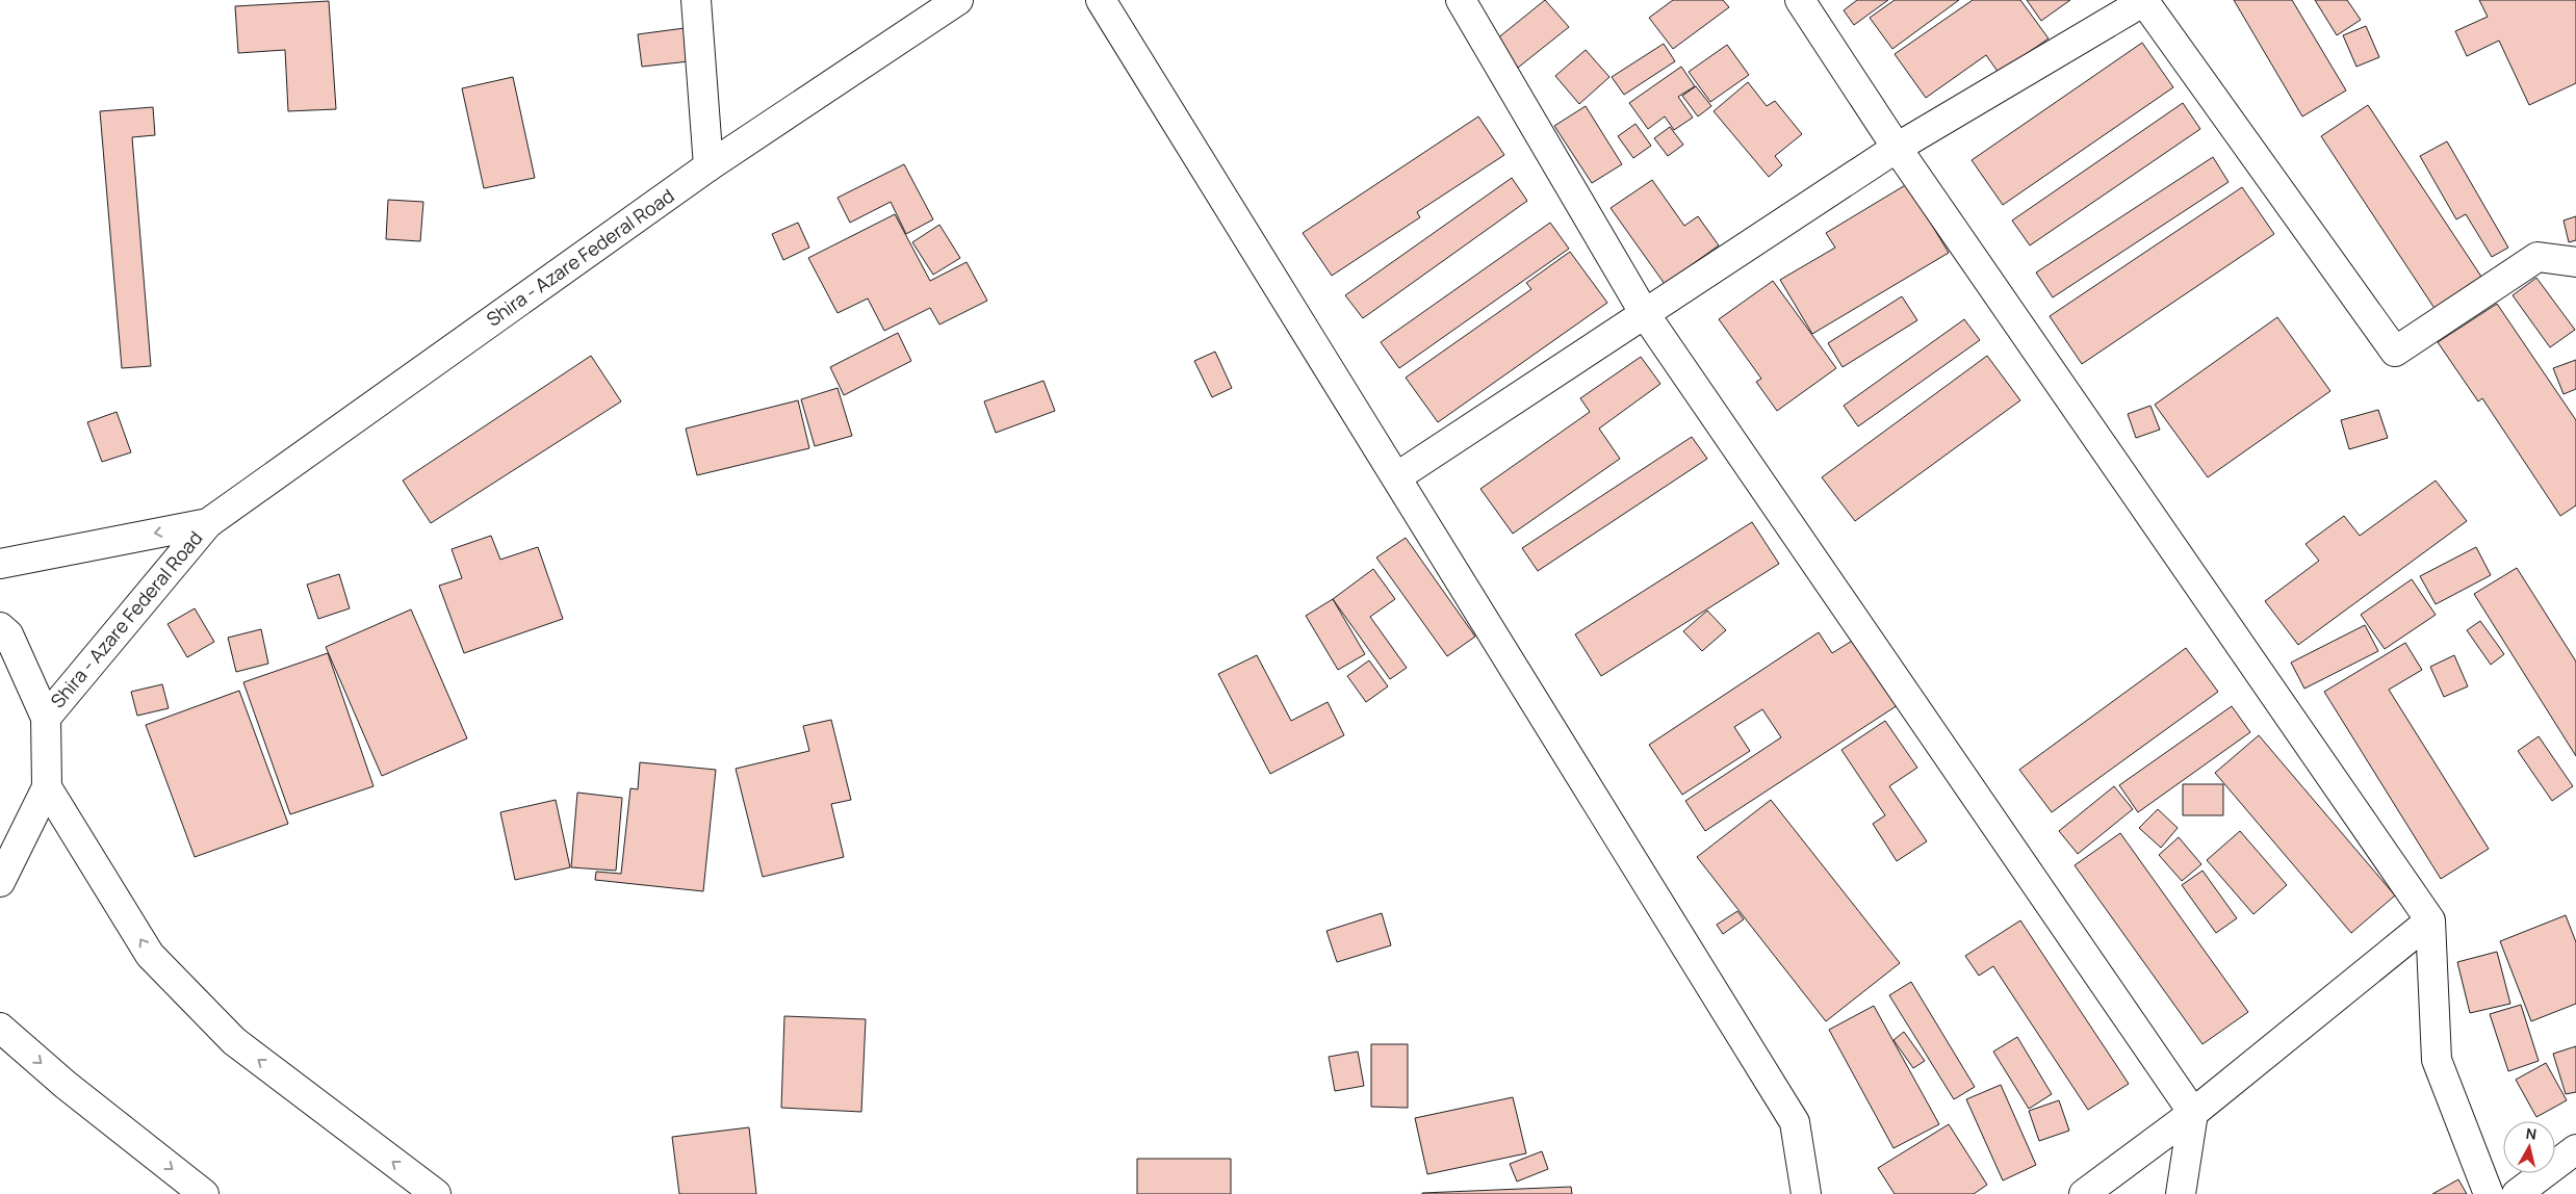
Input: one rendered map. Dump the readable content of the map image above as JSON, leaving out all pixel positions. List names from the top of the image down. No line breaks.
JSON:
{"streets":{"street":["Shira - Azare Federal Road"]},"north":"top"}
